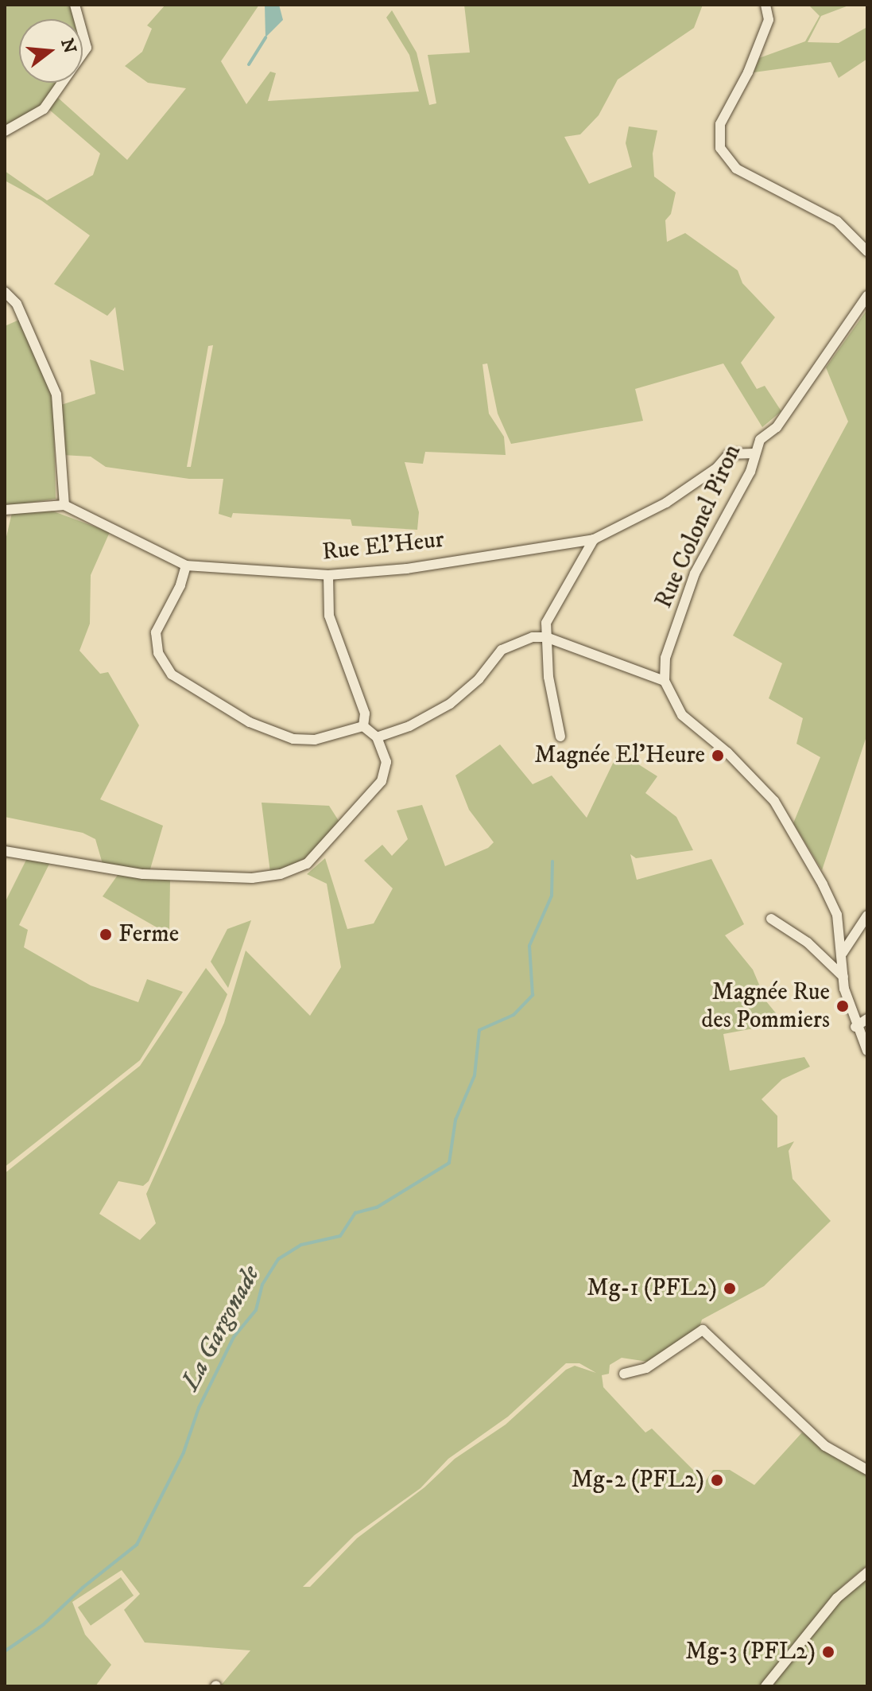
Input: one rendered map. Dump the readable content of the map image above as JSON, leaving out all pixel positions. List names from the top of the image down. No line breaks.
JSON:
{"streets":{"street":["Rue Colonel Piron","Rue El'Heur"]},"crossings":[["Rue Colonel Piron","Rue El'Heur"]],"water":["La Gargonade"],"places":["Magnée El'Heure","Ferme","Magnée Rue des Pommiers","Mg-1 (PFL2)","Mg-2 (PFL2)","Mg-3 (PFL2)"],"north":"right"}
